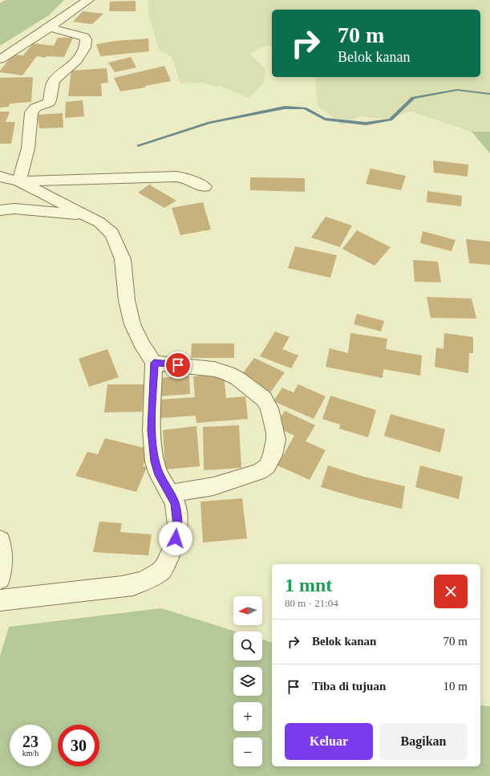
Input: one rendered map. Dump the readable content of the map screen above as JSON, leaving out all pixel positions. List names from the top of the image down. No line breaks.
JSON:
{"north":"left","page":{"turn":["70 m","Belok kanan"],"heading":["1 mnt","80 m · 21:04"],"map_buttons":["+","−"],"list":[{"name":"Belok kanan","value":"70 m"},{"name":"Tiba di tujuan","value":"10 m"}],"buttons":["Keluar","Bagikan"],"speed":"23 km/h","limit":"30"}}
